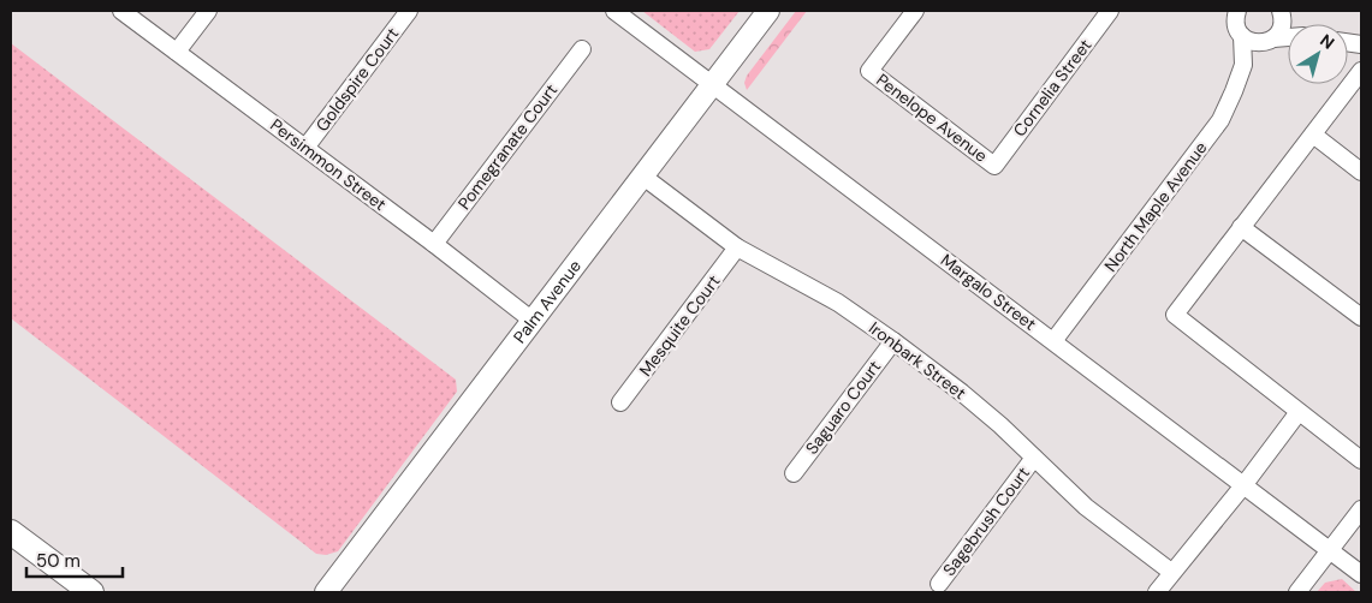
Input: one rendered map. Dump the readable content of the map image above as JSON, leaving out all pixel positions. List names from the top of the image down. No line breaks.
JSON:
{"streets":{"main road":["Palm Avenue"],"street":["Goldspire Court","Cornelia Street","Penelope Avenue","Pomegranate Court","Persimmon Street","North Maple Avenue","Margalo Street","Mesquite Court","Ironbark Street","Saguaro Court","Sagebrush Court"]},"crossings":[["Goldspire Court","Persimmon Street"],["Cornelia Street","Penelope Avenue"],["Pomegranate Court","Persimmon Street"],["Persimmon Street","Palm Avenue"],["North Maple Avenue","Margalo Street"],["Margalo Street","Palm Avenue"],["Palm Avenue","Ironbark Street"],["Mesquite Court","Ironbark Street"],["Ironbark Street","Saguaro Court"],["Ironbark Street","Sagebrush Court"]],"scale_bar":"50 m","north":"top right"}
